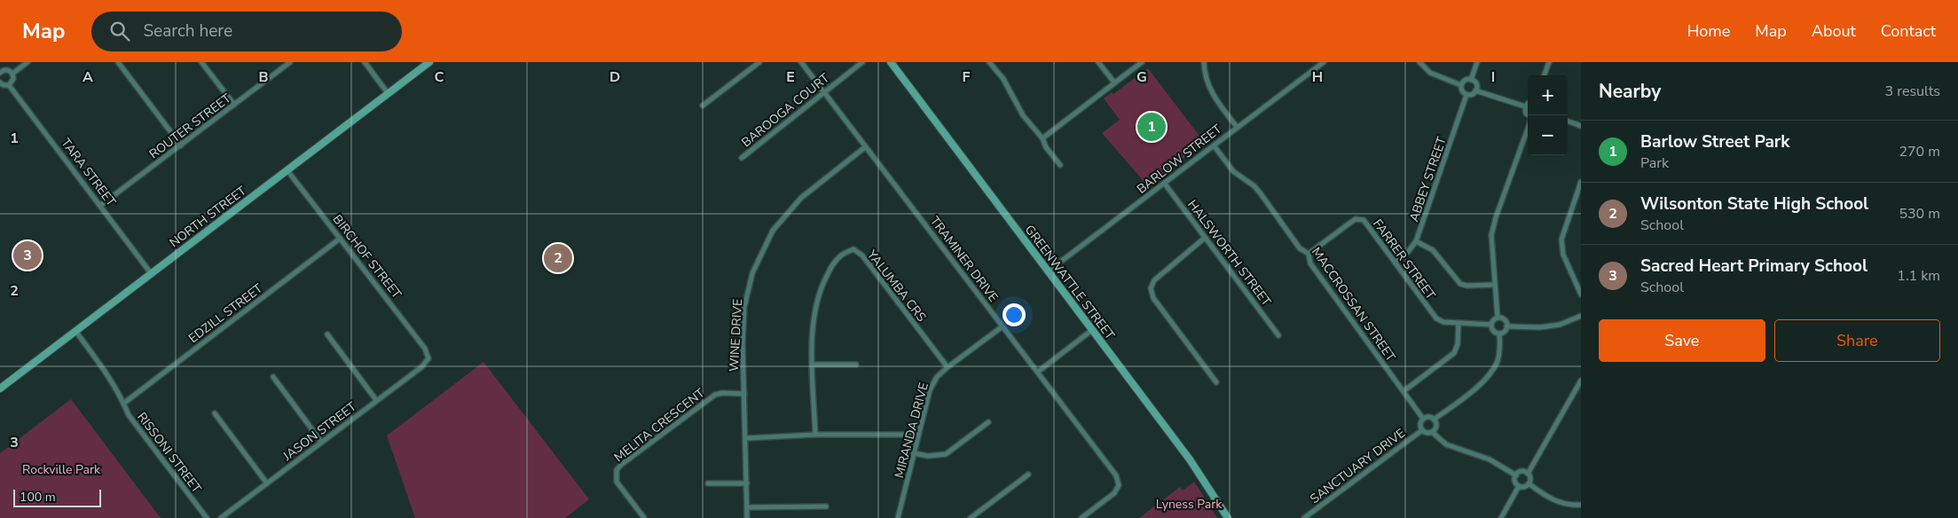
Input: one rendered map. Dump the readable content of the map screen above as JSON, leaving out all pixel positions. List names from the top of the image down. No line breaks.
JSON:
{"streets":{"main road":["NORTH STREET","GREENWATTLE STREET"],"street":["BAROOGA COURT","ROUTER STREET","BARLOW STREET","TARA STREET","ABBEY STREET","HALSWORTH STREET","BIRCHOF STREET","TRAMINER DRIVE","FARRER STREET","YALUMBA CRS","MACCROSSAN STREET","EDZILL STREET","WINE DRIVE","MELITA CRESCENT","MIRANDA DRIVE","JASON STREET","RISSONI STREET","SANCTUARY DRIVE"]},"crossings":[["BAROOGA COURT","TRAMINER DRIVE"],["ROUTER STREET","TARA STREET"],["BARLOW STREET","HALSWORTH STREET"],["BARLOW STREET","GREENWATTLE STREET"],["BARLOW STREET","MACCROSSAN STREET"],["TARA STREET","NORTH STREET"],["ABBEY STREET","FARRER STREET"],["NORTH STREET","BIRCHOF STREET"],["NORTH STREET","RISSONI STREET"],["BIRCHOF STREET","EDZILL STREET"],["BIRCHOF STREET","JASON STREET"],["TRAMINER DRIVE","WINE DRIVE"],["TRAMINER DRIVE","MIRANDA DRIVE"],["FARRER STREET","MACCROSSAN STREET"],["YALUMBA CRS","MIRANDA DRIVE"],["MACCROSSAN STREET","SANCTUARY DRIVE"],["EDZILL STREET","RISSONI STREET"],["WINE DRIVE","MELITA CRESCENT"]],"parks":["Rockville Park","Lyness Park"],"scale_bar":"100 m","page":{"header":"Map","search":"Search here","nav":["Home","Map","About","Contact"],"heading":["Nearby","3 results"],"map_buttons":["+","−"],"pins":["1","3","2"],"list":[{"mark":"1","name":"Barlow Street Park","note":"Park","value":"270 m"},{"mark":"2","name":"Wilsonton State High School","note":"School","value":"530 m"},{"mark":"3","name":"Sacred Heart Primary School","note":"School","value":"1.1 km"}],"buttons":["Save","Share"],"scale":"100 m"},"grid":{"columns":["A","B","C","D","E","F","G","H","I"],"rows":["1","2","3"]}}
